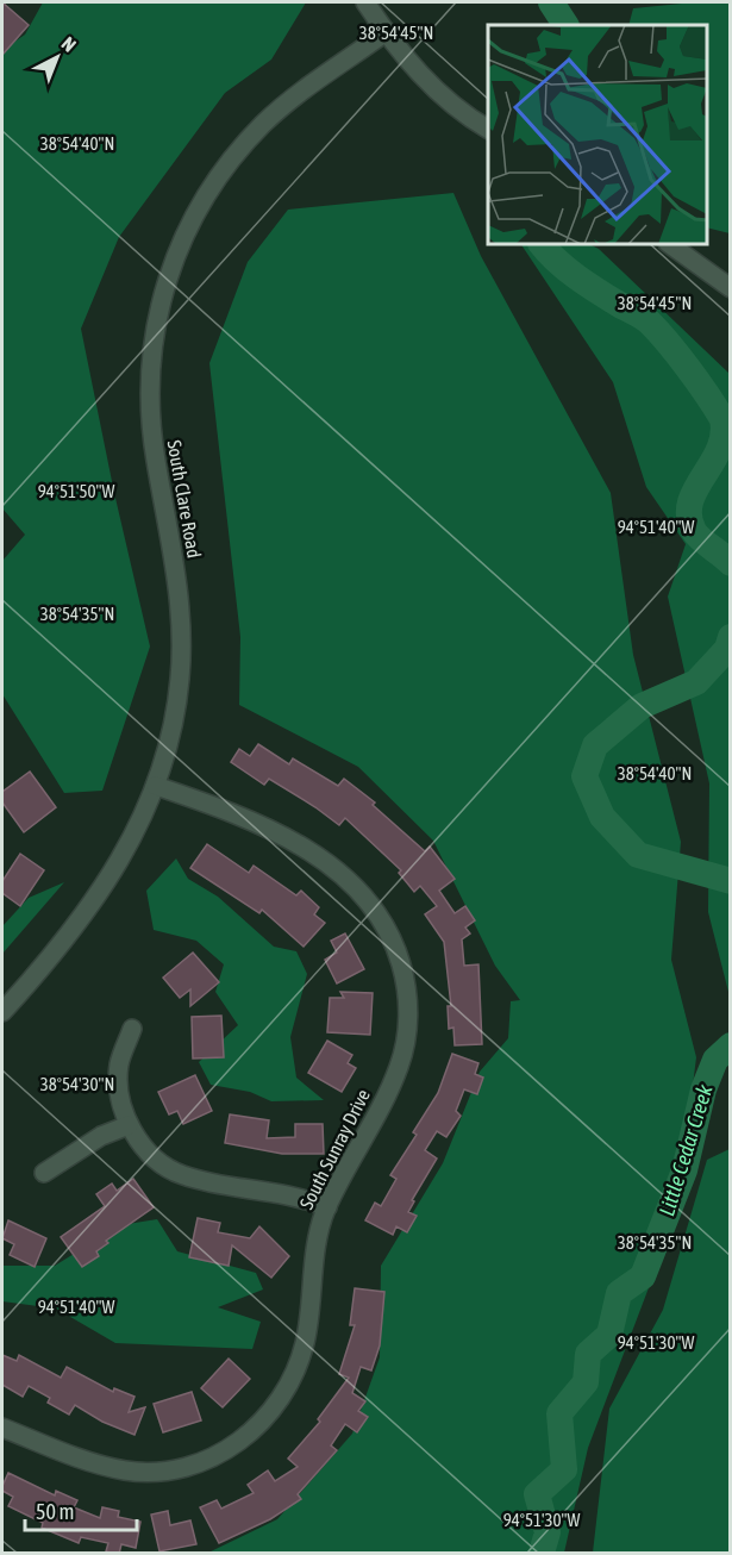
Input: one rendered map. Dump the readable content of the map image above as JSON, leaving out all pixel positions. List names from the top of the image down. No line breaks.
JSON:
{"streets":{"street":["South Clare Road","South Sunray Drive"]},"crossings":[["South Clare Road","South Sunray Drive"]],"water":["Little Cedar Creek"],"scale_bar":"50 m","north":"top right","coordinates":["38°54'45\"N","38°54'40\"N","94°51'50\"W","94°51'40\"W","38°54'35\"N","38°54'30\"N","94°51'30\"W"]}
